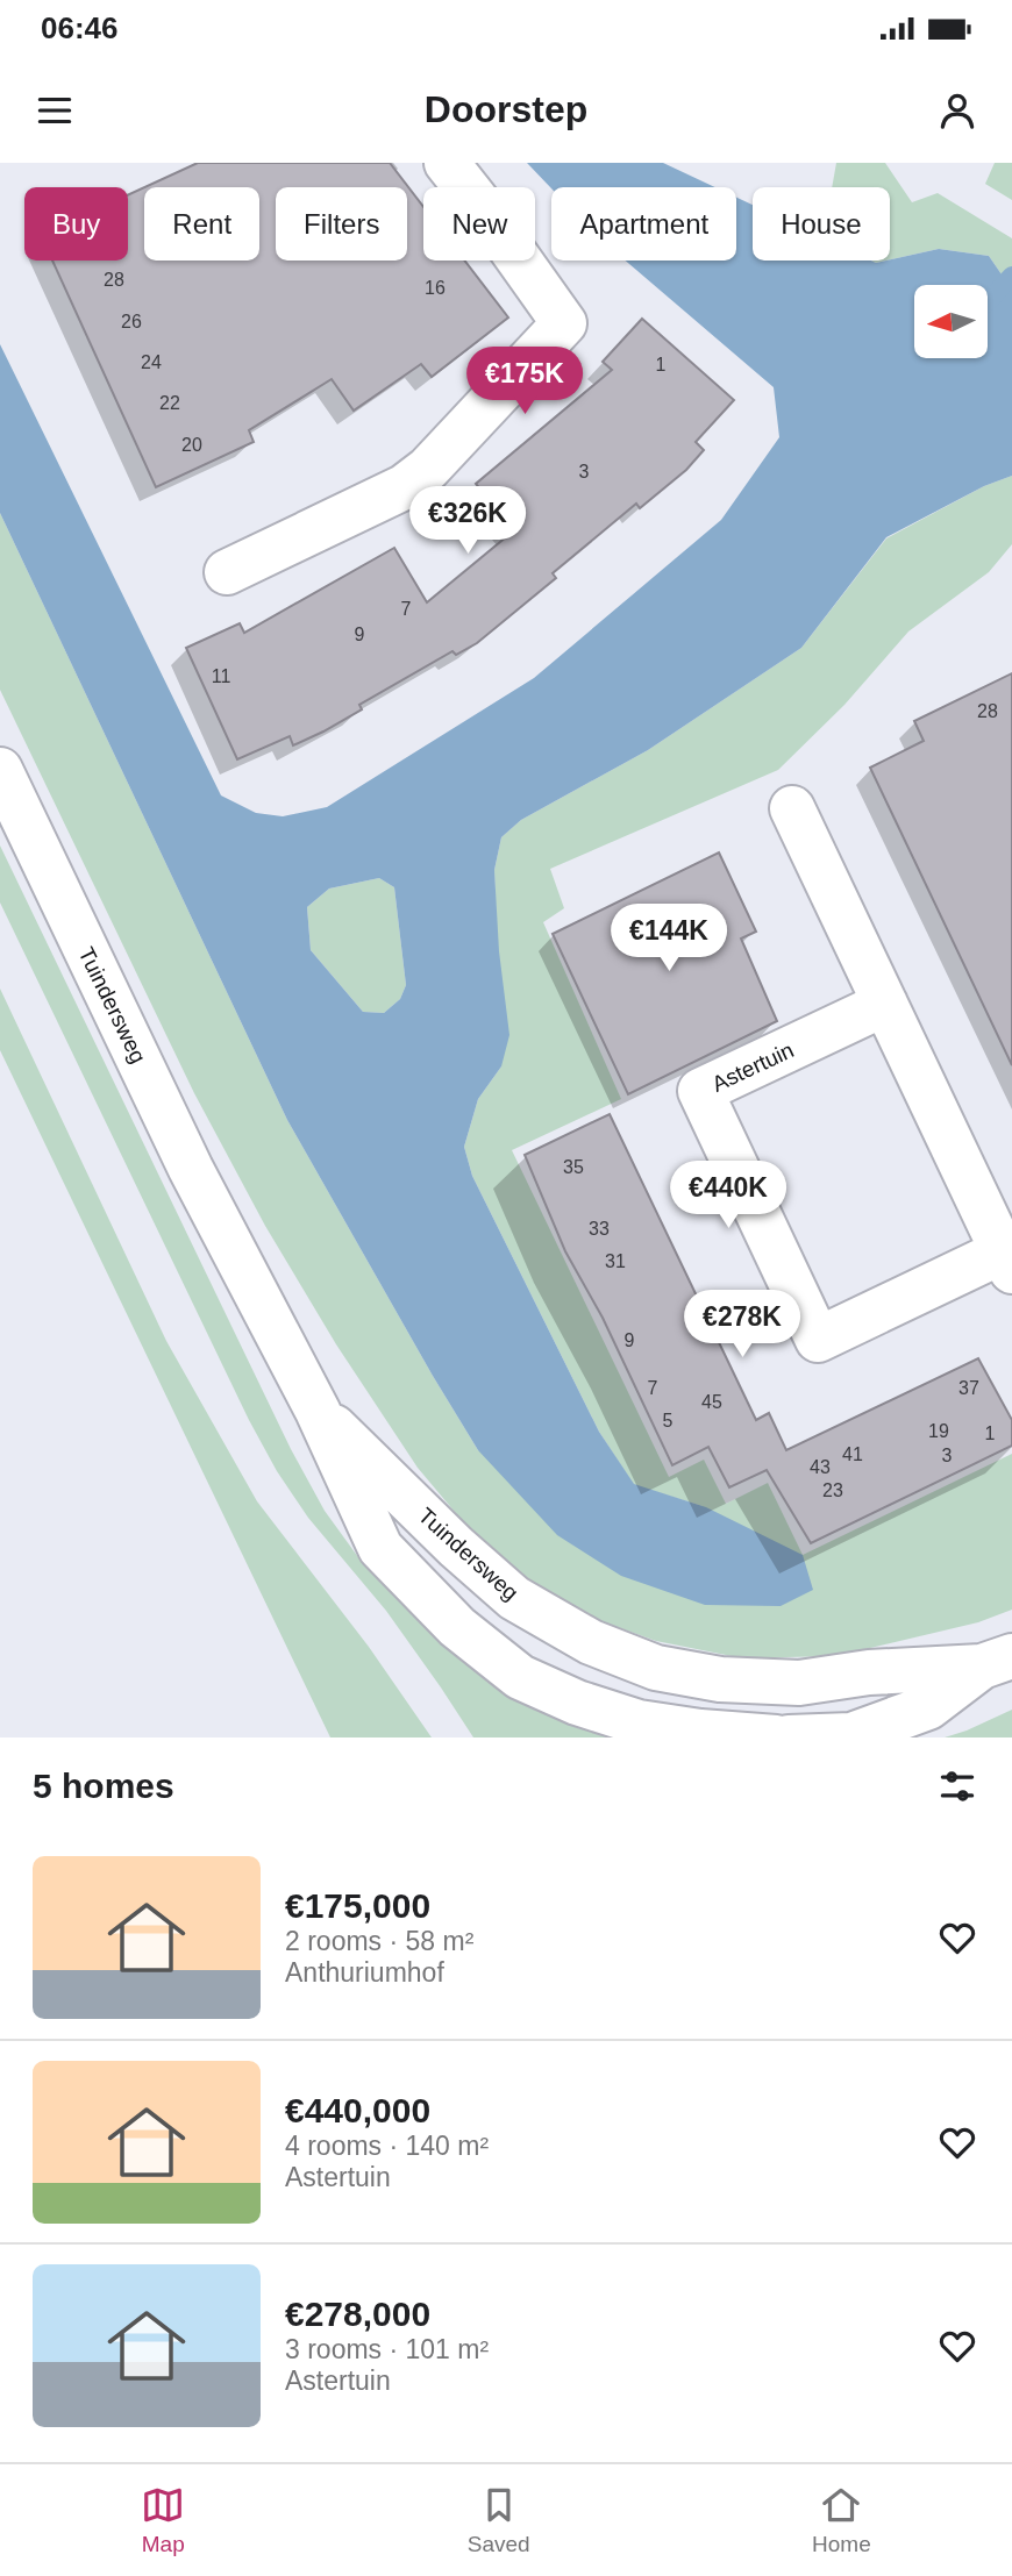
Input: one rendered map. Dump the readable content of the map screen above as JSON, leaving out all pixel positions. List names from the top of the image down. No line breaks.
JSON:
{"streets":{"main road":["Tuindersweg","Astertuin"]},"house_numbers":["28","16","26","24","1","22","20","3","7","9","11","28","35","33","31","9","7","37","45","5","19","1","41","3","43","23"],"north":"left","page":{"status":"06:46","header":"Doorstep","chip":["Buy","Rent","Filters","New","Apartment","House"],"price":["€175K","€326K","€144K","€440K","€278K"],"heading":"5 homes","list":[{"name":"€175,000","note":"2 rooms · 58 m² · Anthuriumhof"},{"name":"€440,000","note":"4 rooms · 140 m² · Astertuin"},{"name":"€278,000","note":"3 rooms · 101 m² · Astertuin"}],"tabs":["Map","Saved","Home"]}}
